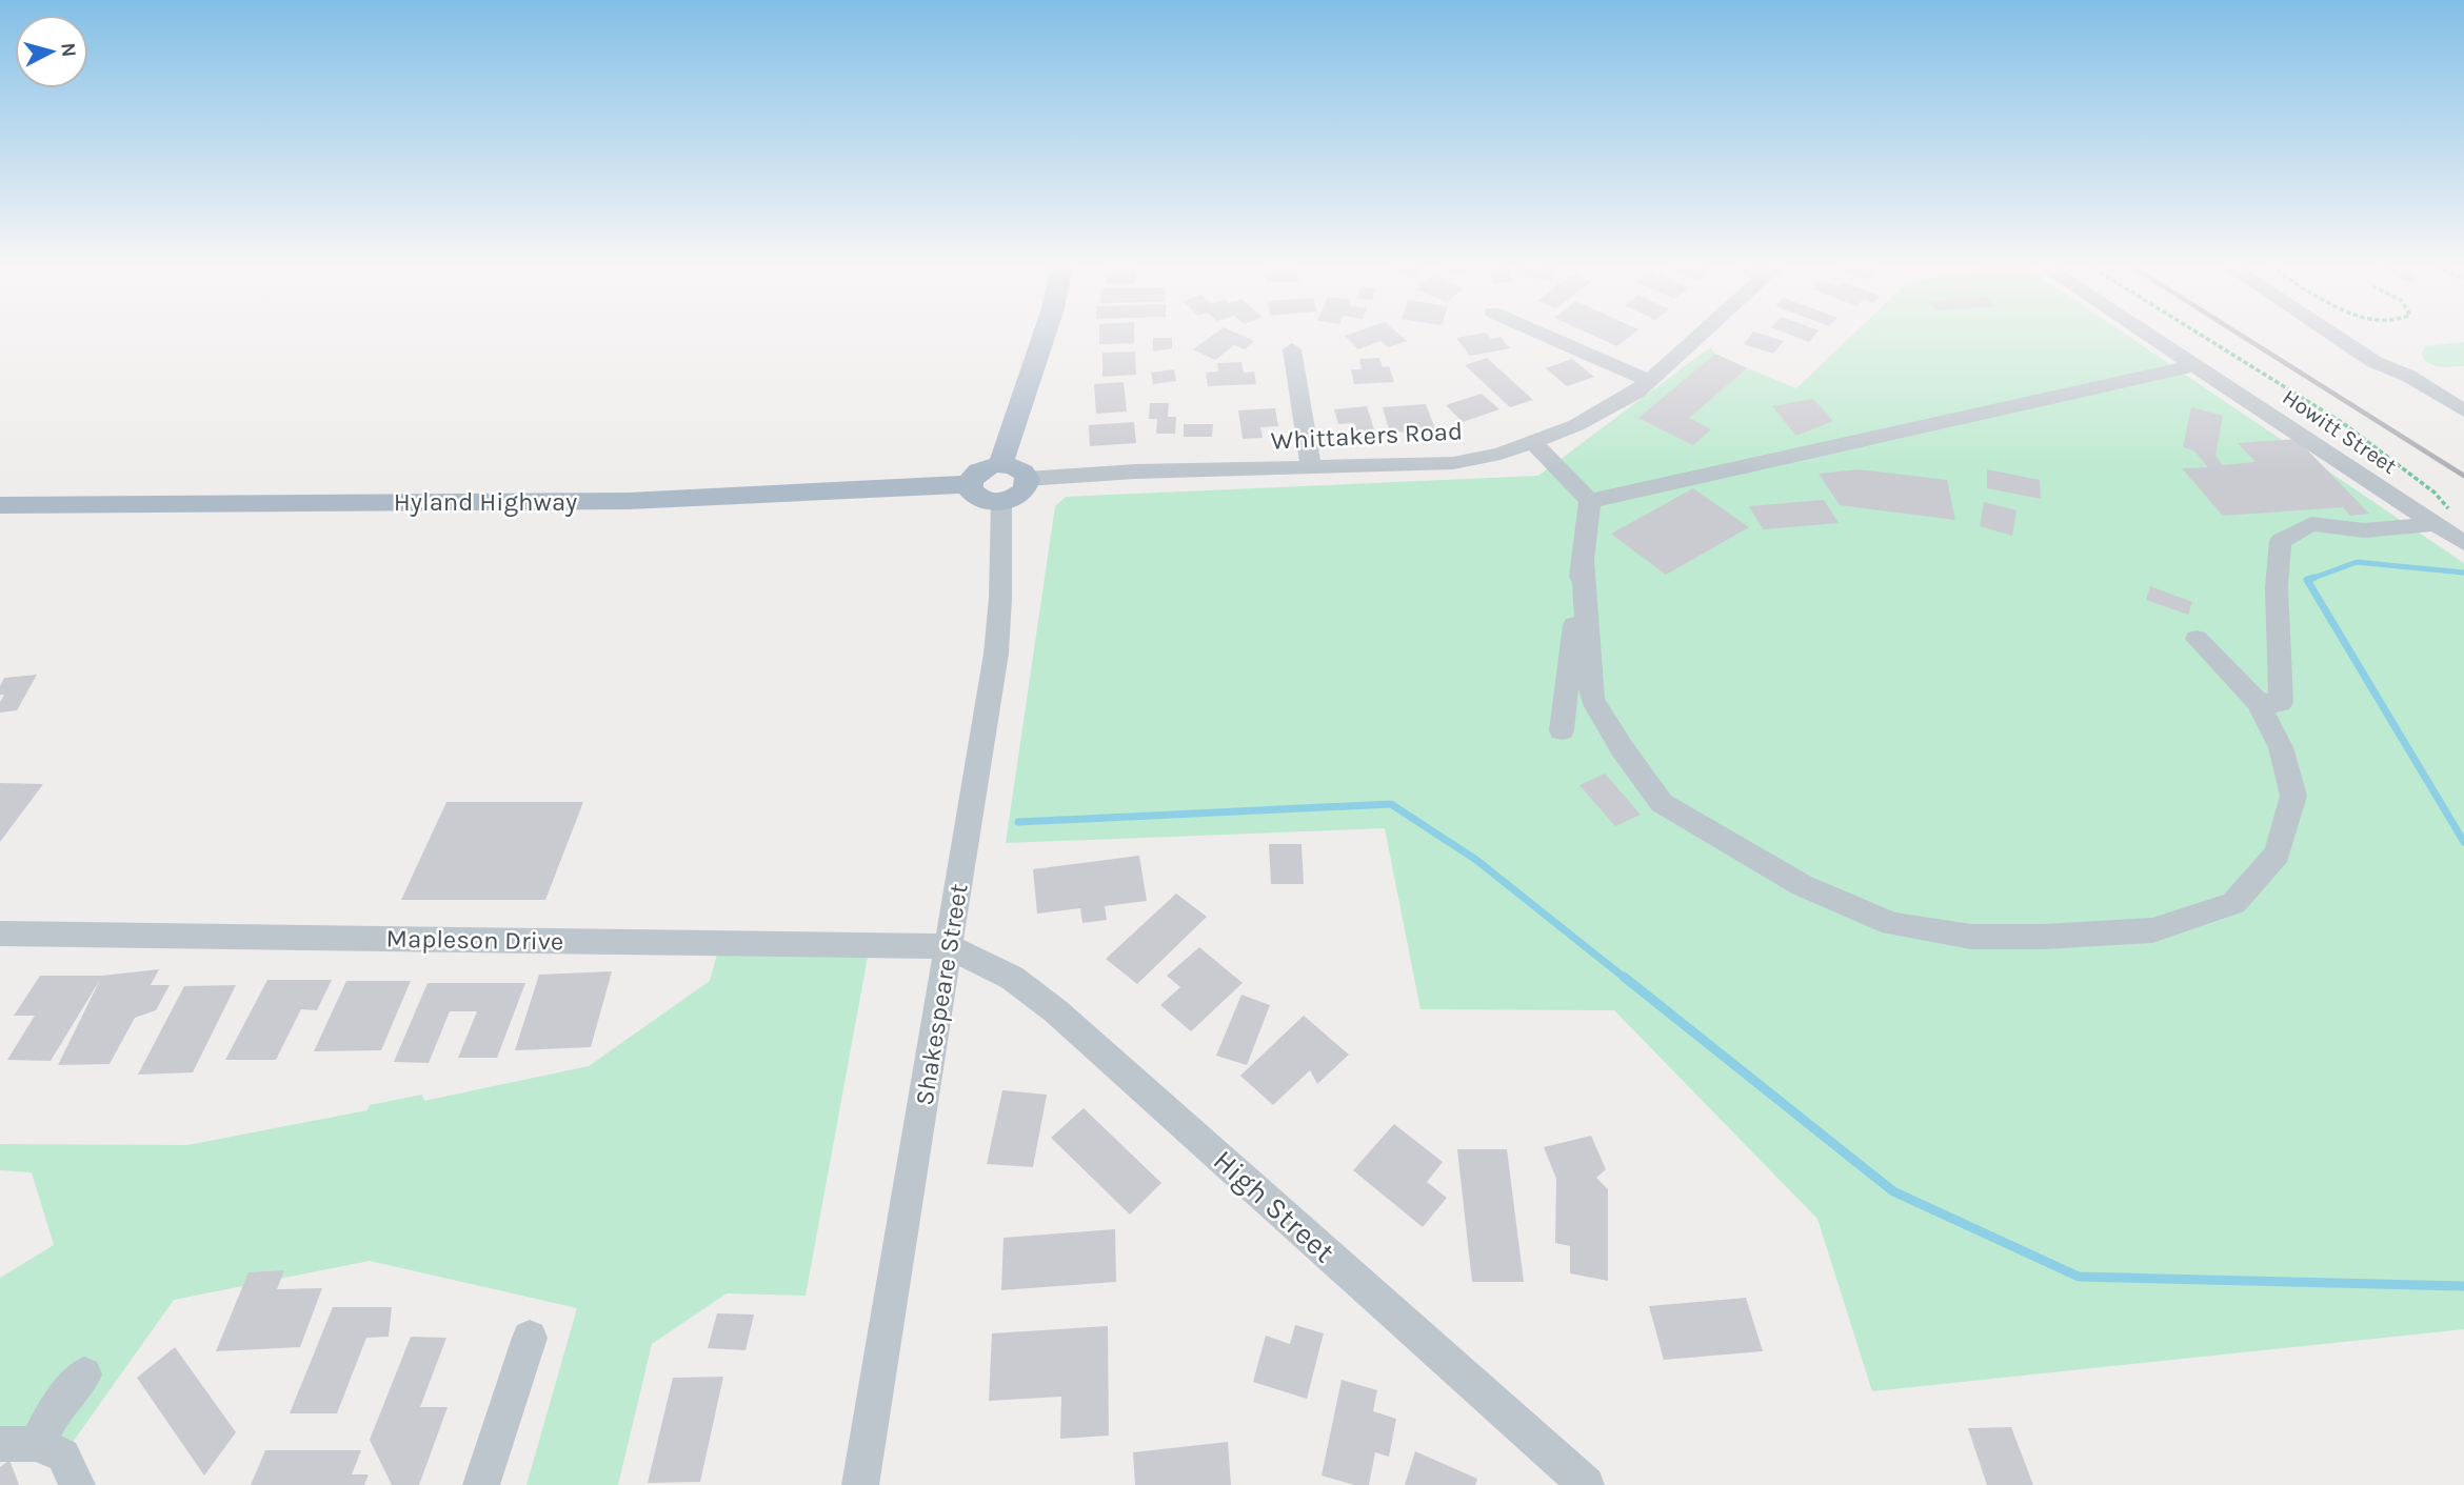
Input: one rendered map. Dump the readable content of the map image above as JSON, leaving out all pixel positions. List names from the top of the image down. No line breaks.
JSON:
{"streets":{"main road":["Hyland Highway"],"street":["Howitt Street","Whittakers Road","Mapleson Drive","Shakespeare Street","High Street"]},"crossings":[["Whittakers Road","Hyland Highway"],["Whittakers Road","Shakespeare Street"],["Hyland Highway","Shakespeare Street"],["Mapleson Drive","Shakespeare Street"],["Mapleson Drive","High Street"],["Shakespeare Street","High Street"]],"north":"right"}
